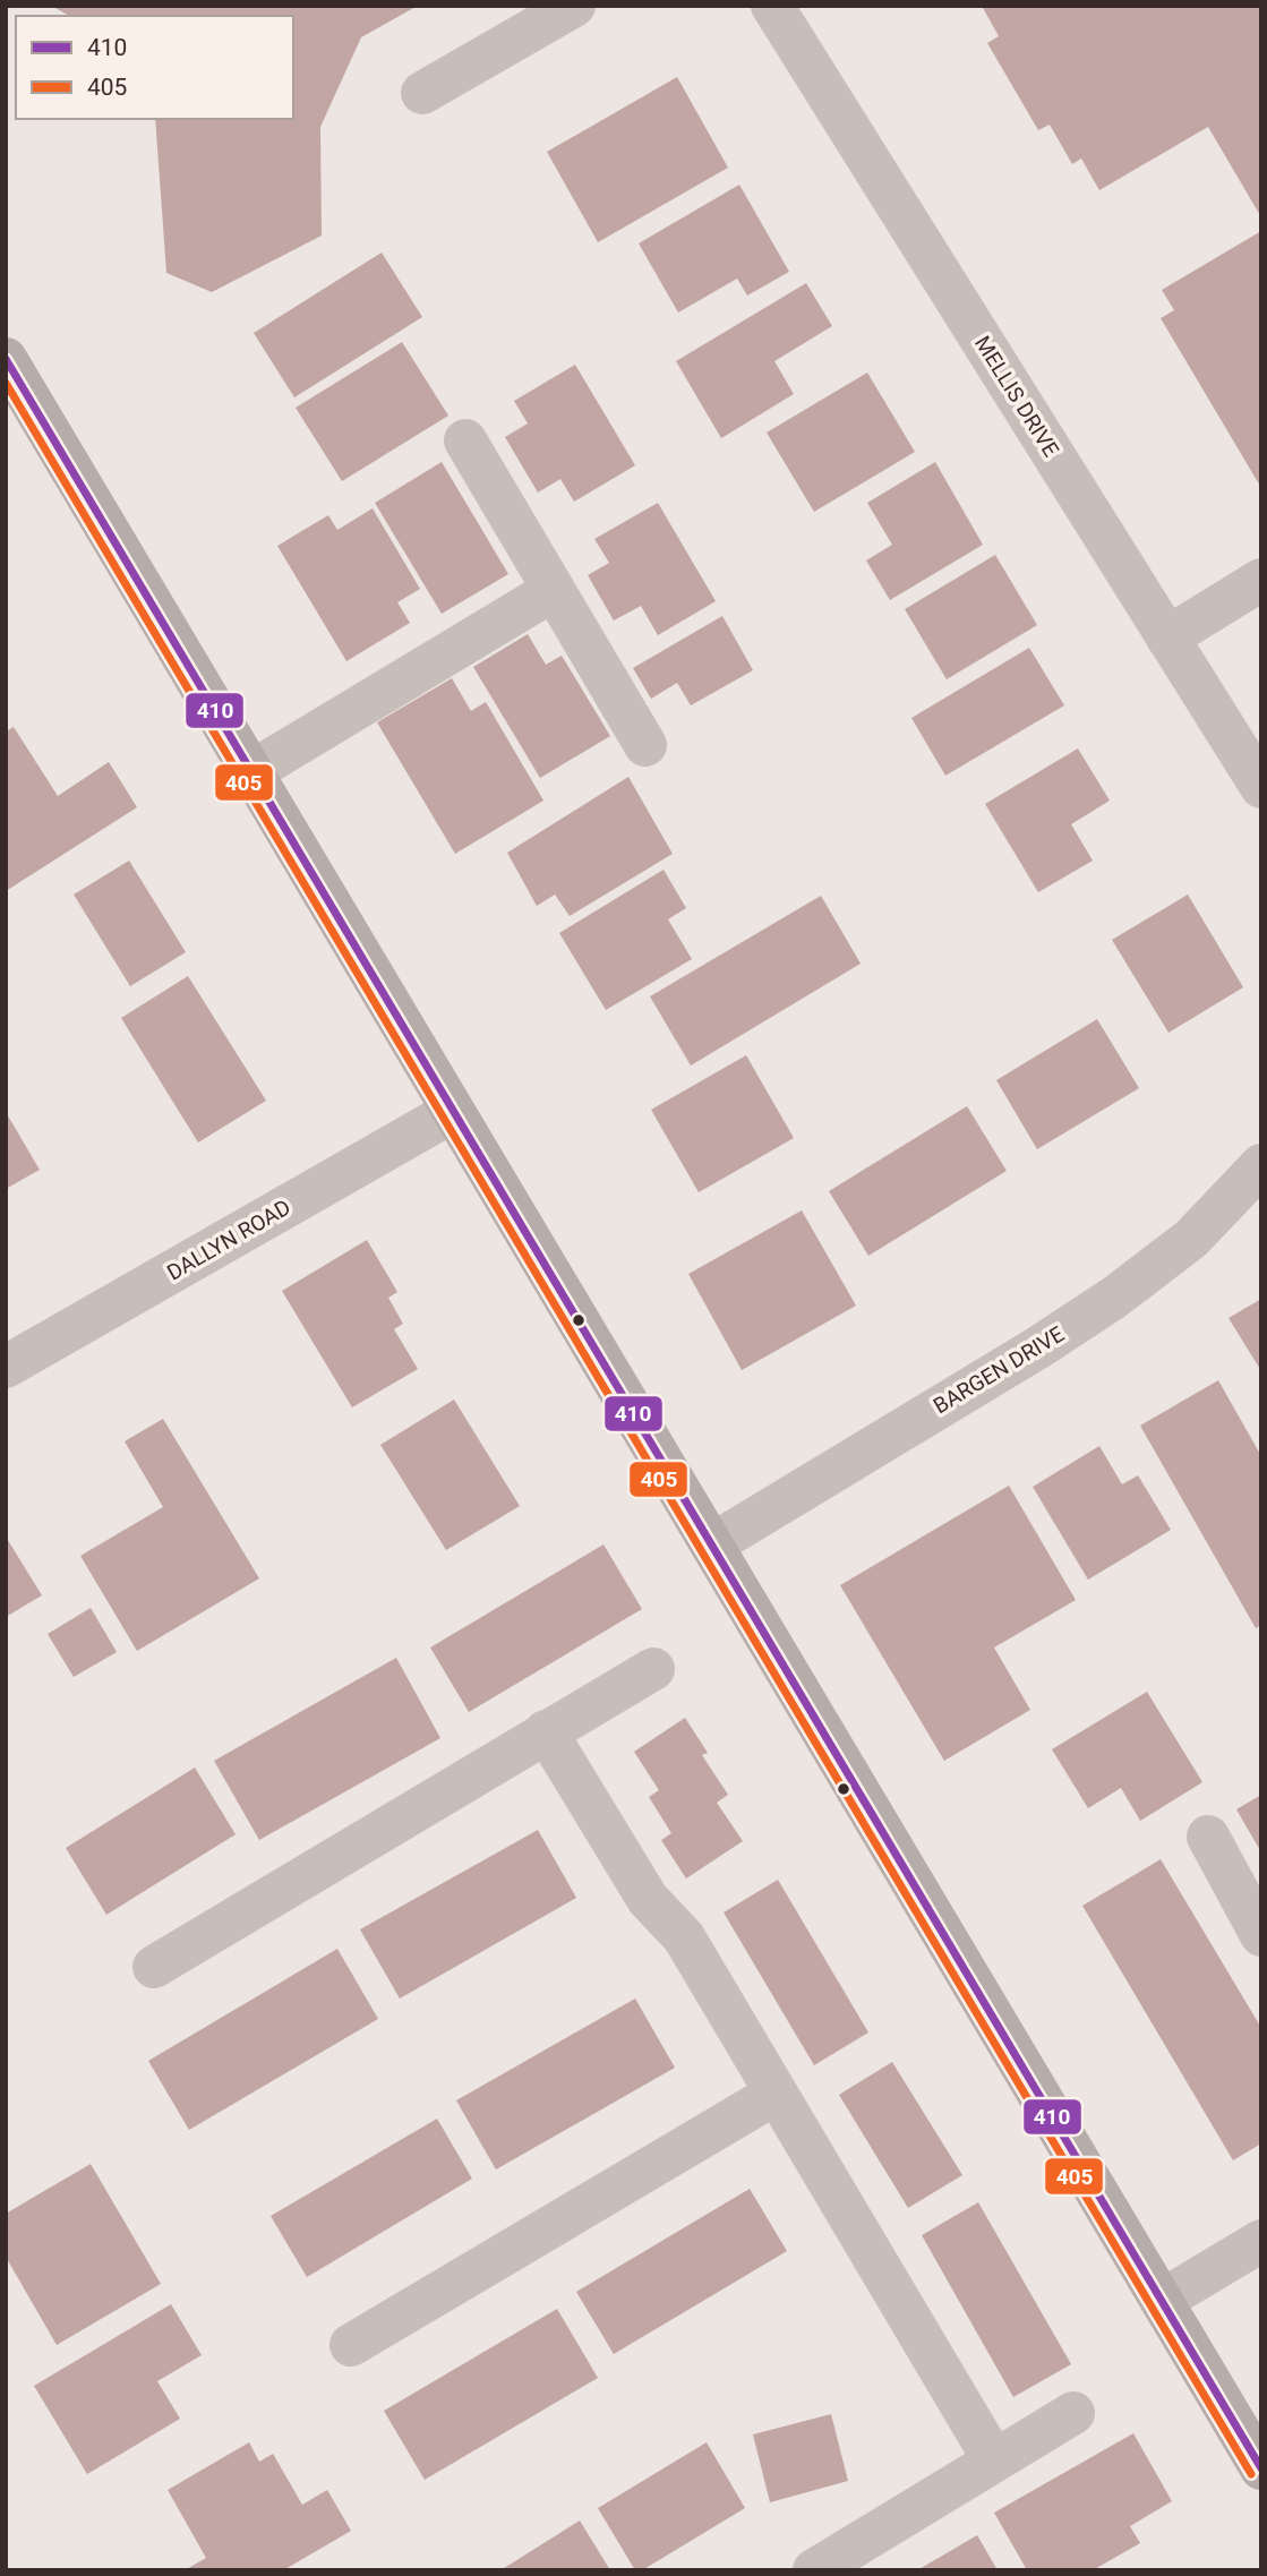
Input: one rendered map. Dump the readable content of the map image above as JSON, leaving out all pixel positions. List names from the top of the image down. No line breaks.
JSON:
{"streets":{"street":["MELLIS DRIVE","DALLYN ROAD","BARGEN DRIVE"]},"lines":["transit line 410","transit line 405"],"legend":["410","405"]}
